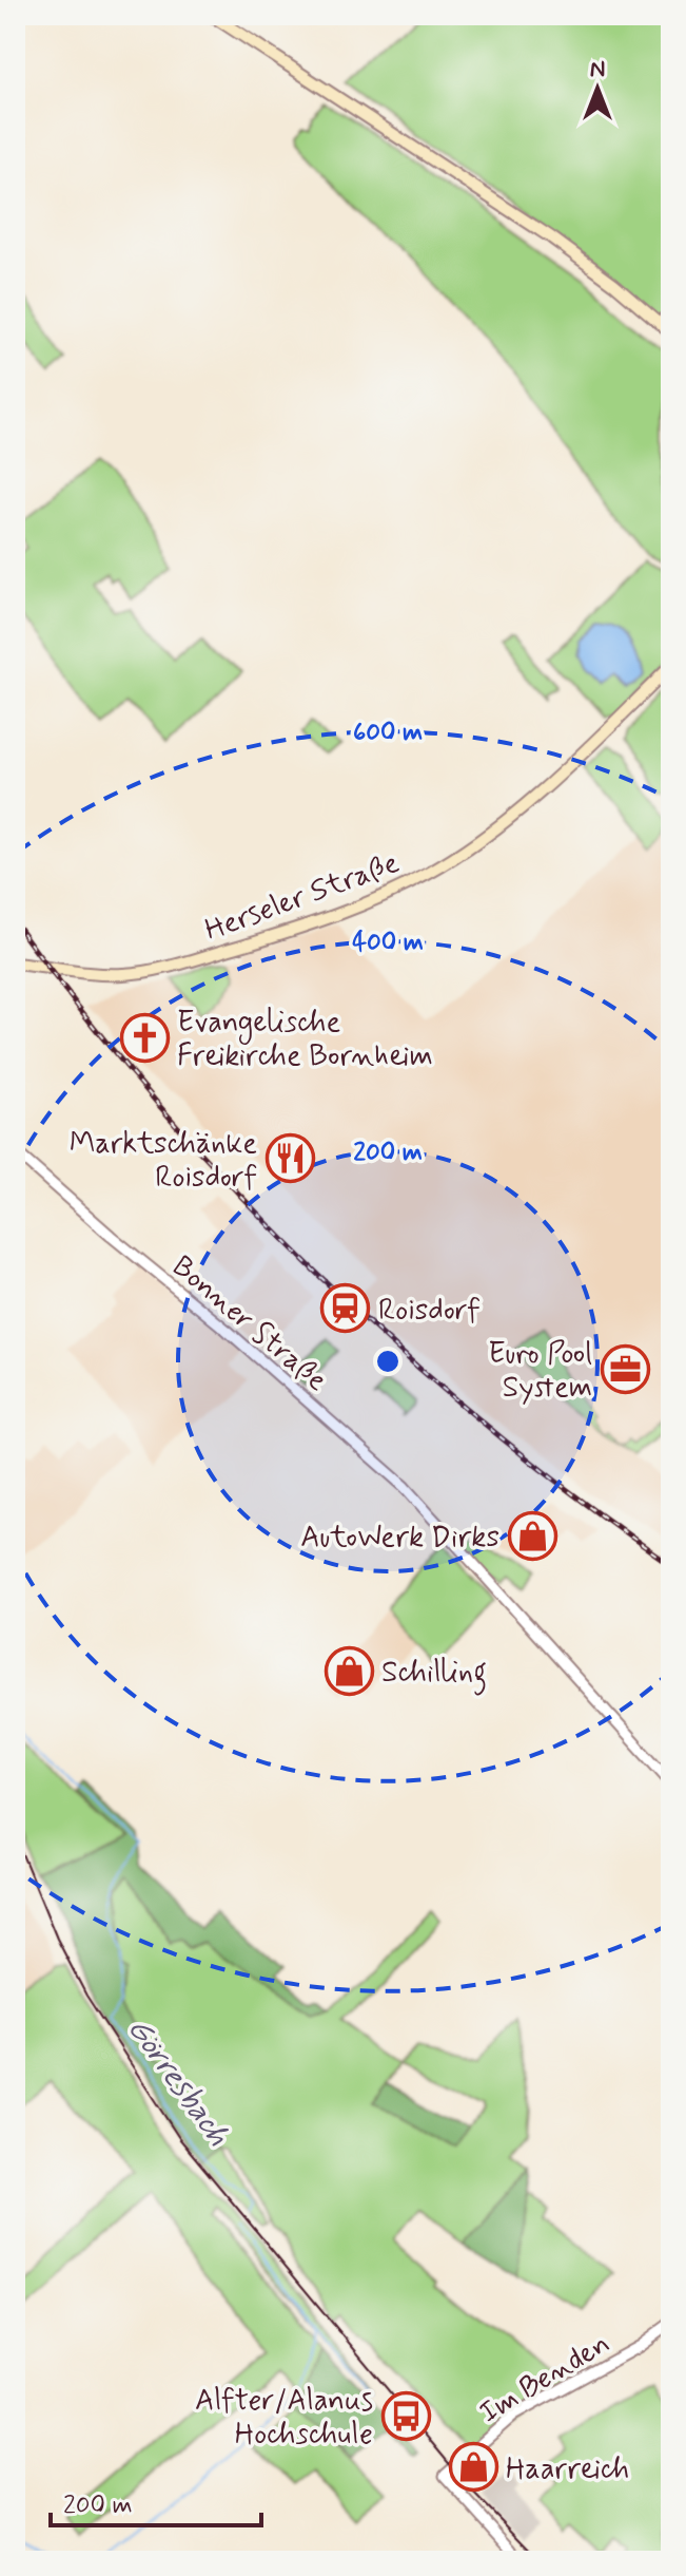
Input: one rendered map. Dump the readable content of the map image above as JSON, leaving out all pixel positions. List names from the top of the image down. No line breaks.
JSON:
{"streets":{"main road":["Herseler Straße"],"street":["Bonner Straße","Im Benden"]},"water":["Görresbach"],"places":{"church":["Evangelische Freikirche Bornheim"],"restaurant":["Marktschänke Roisdorf"],"station":["Roisdorf"],"office":["Euro Pool System"],"shop":["AutoWerk Dirks","Schilling","Haarreich"],"bus stop":["Alfter/Alanus Hochschule"]},"scale_bar":"200 m","north":"top","rings":["600 m","400 m","200 m"]}
